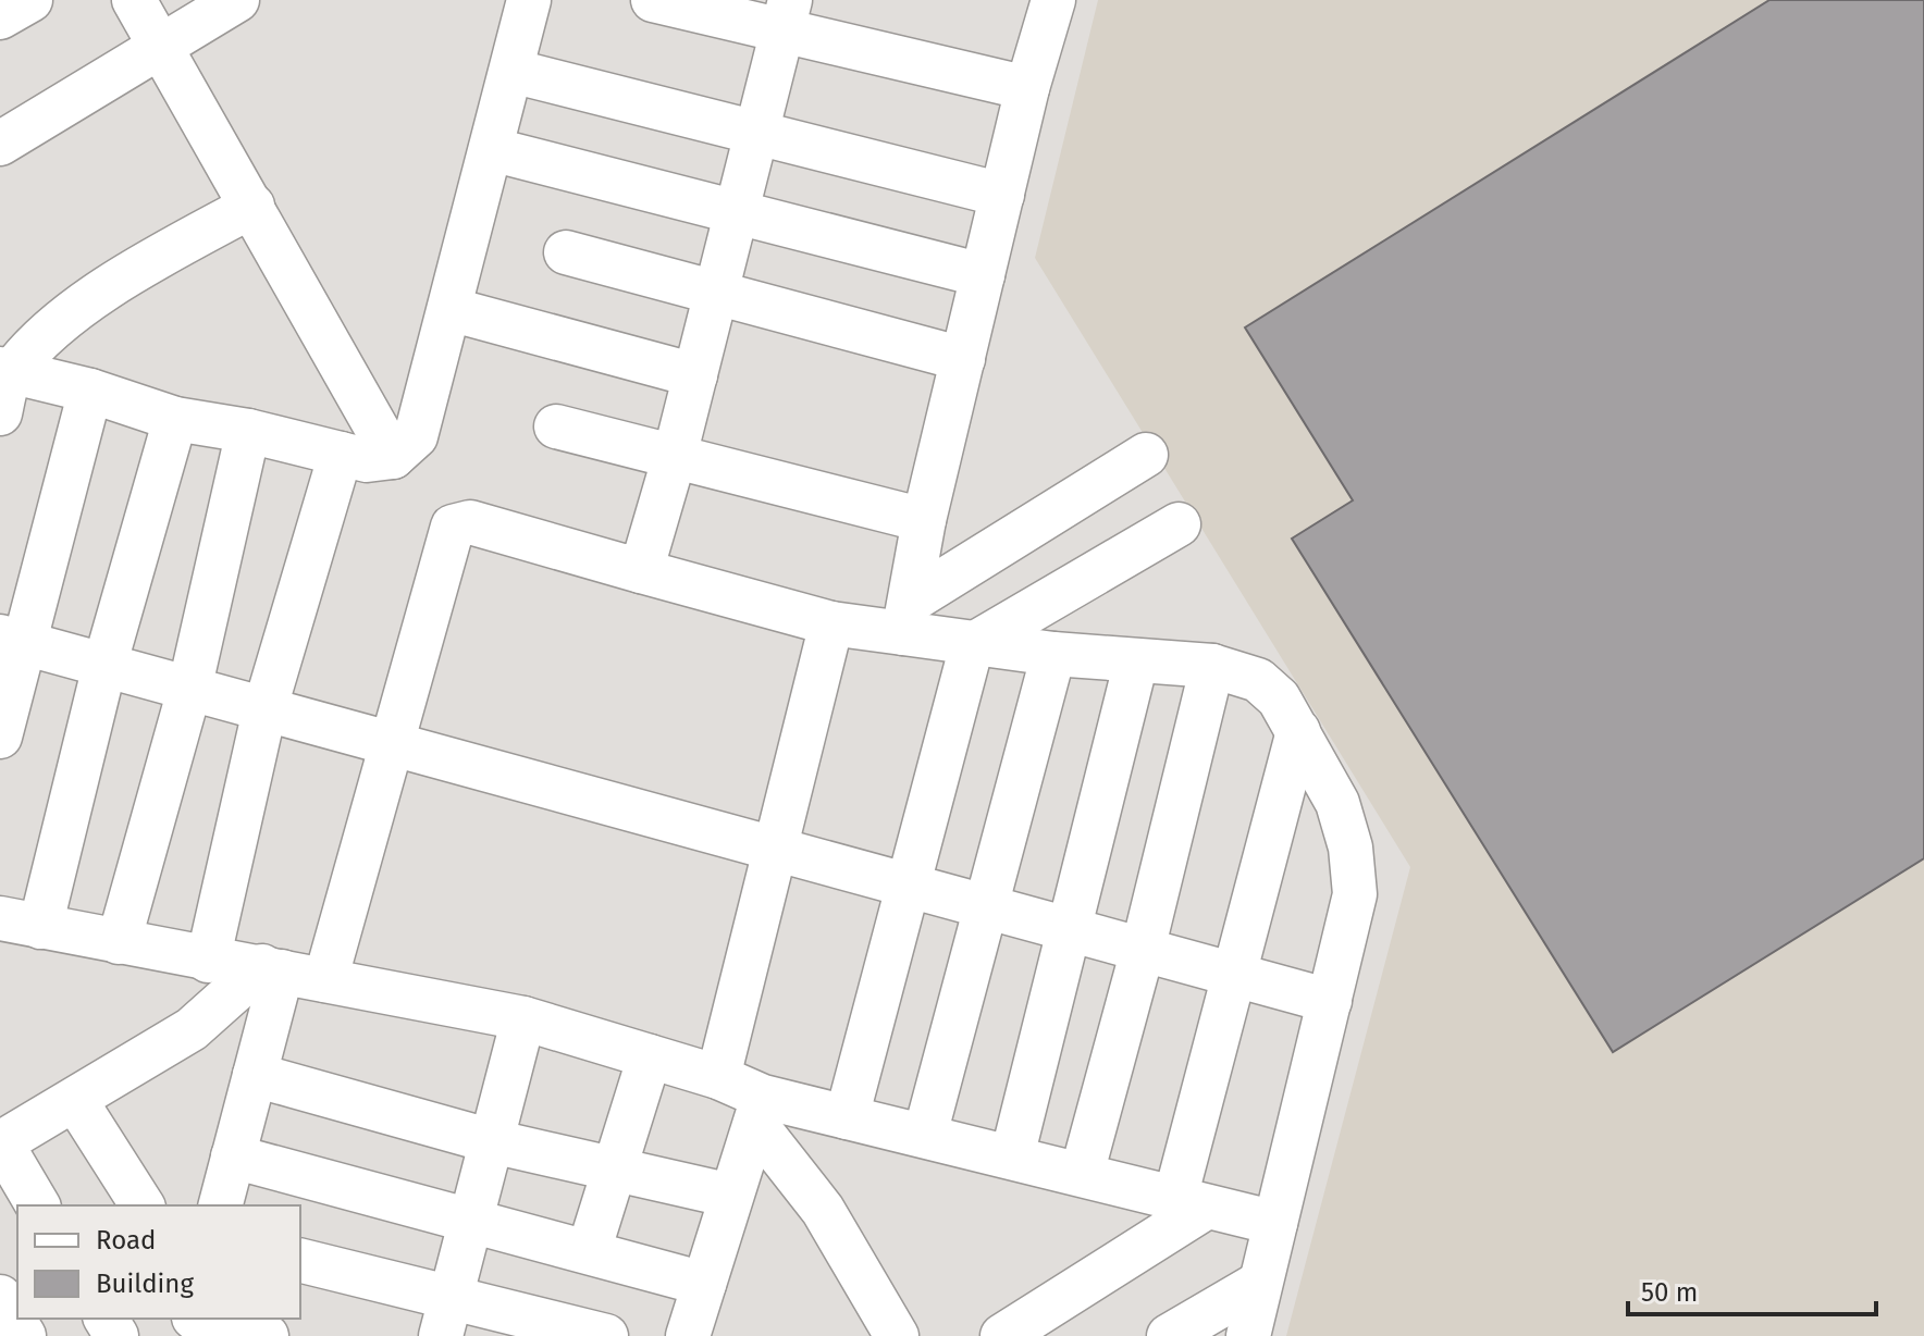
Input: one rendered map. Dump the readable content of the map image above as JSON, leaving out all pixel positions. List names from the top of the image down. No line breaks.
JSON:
{"legend":["Road","Building"],"scale_bar":"50 m"}
